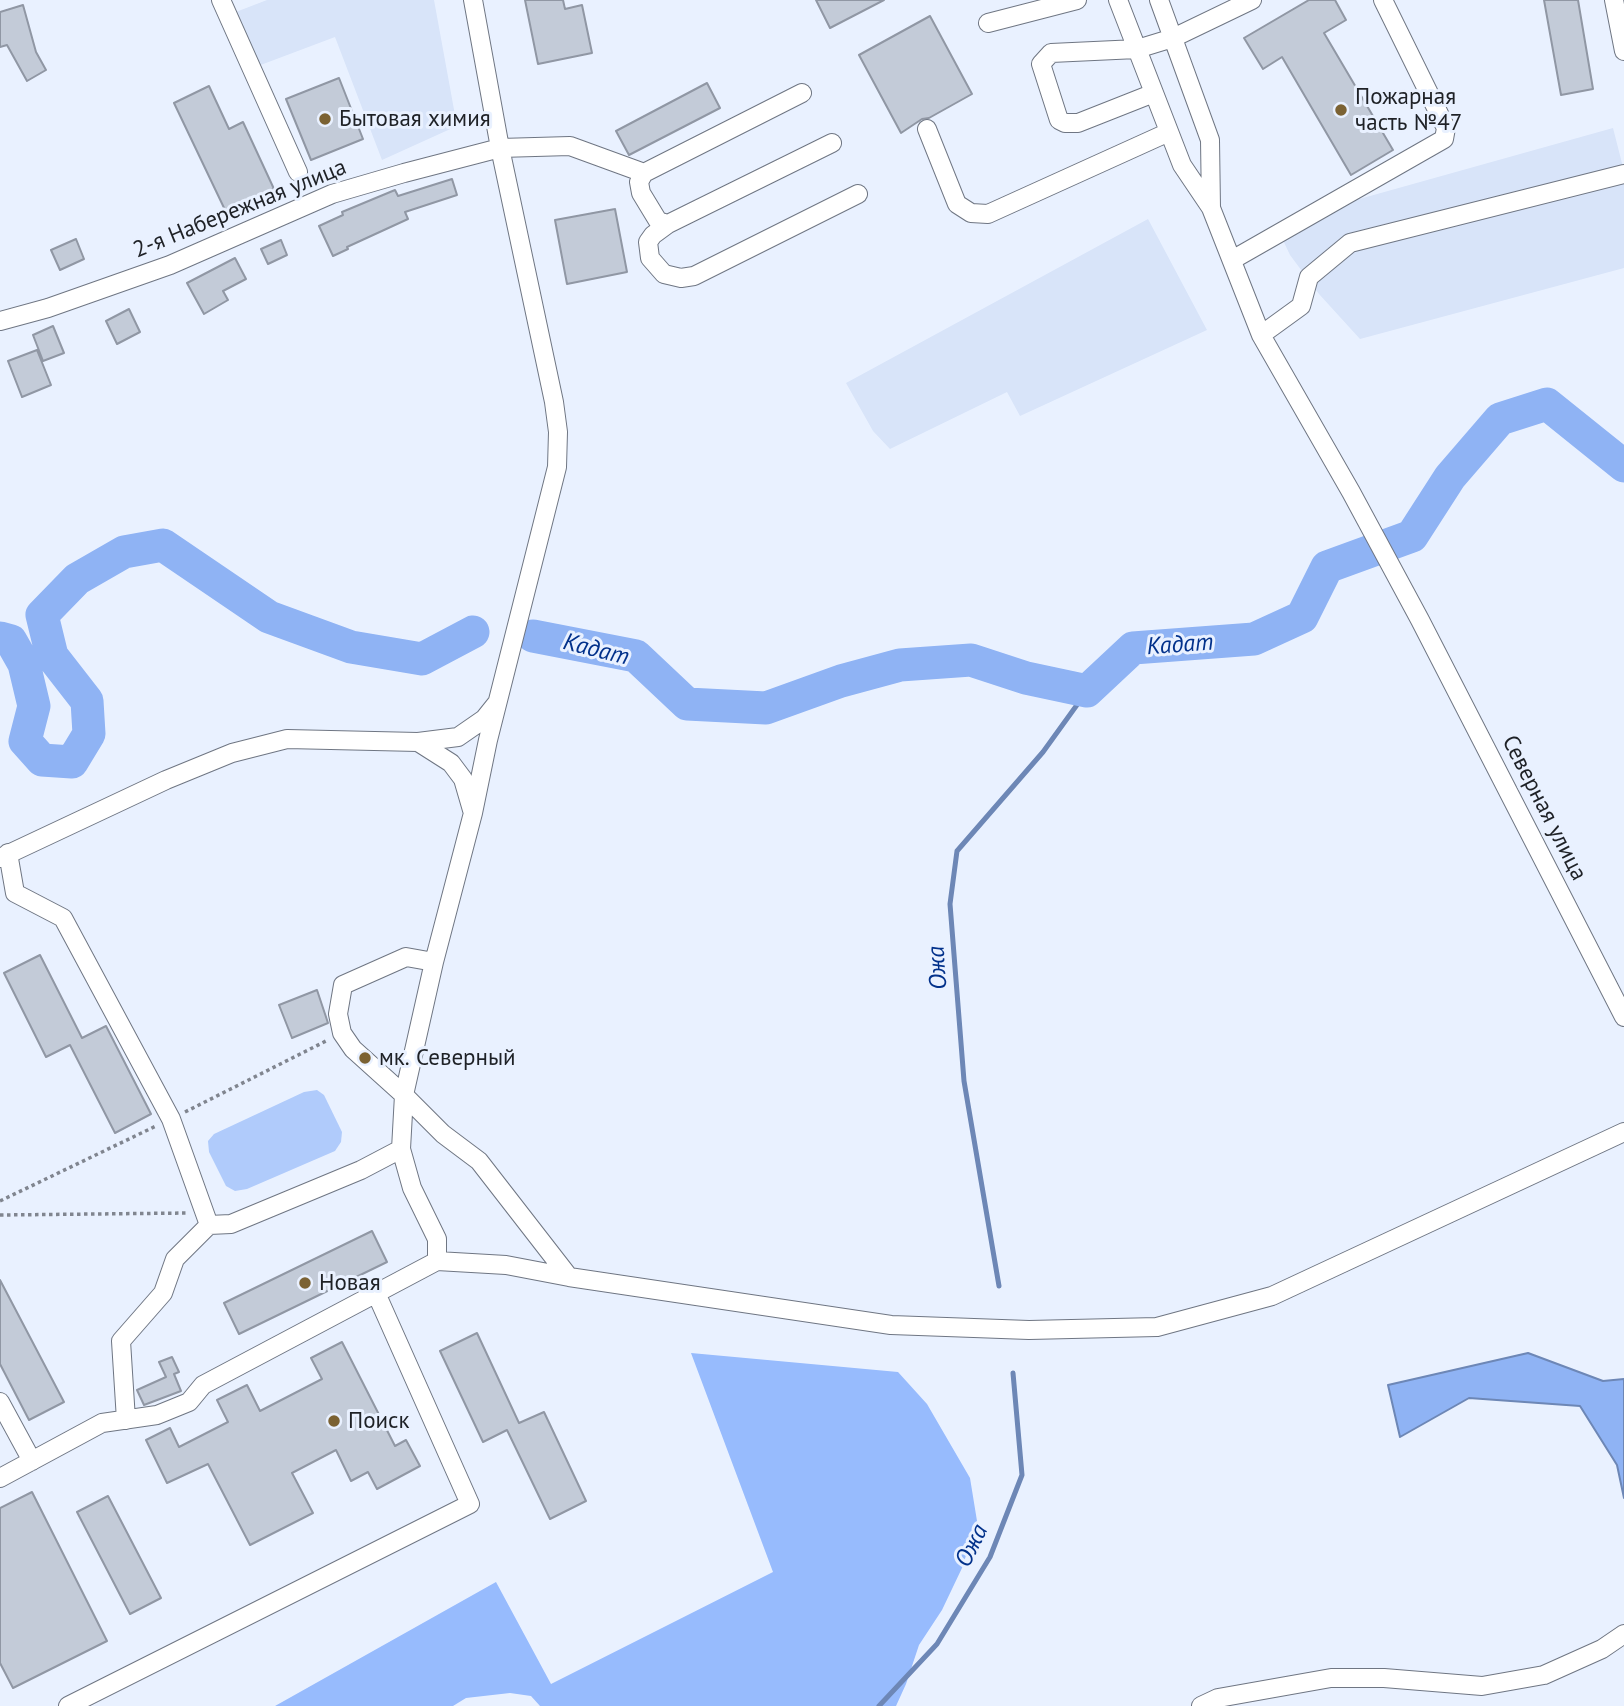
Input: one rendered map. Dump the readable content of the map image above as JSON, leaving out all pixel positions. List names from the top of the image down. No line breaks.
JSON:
{"streets":{"street":["2-я Набережная улица","Северная улица"]},"water":["Кадат","Ожа"],"places":["Пожарная часть №47","Бытовая химия","мк. Северный","Новая","Поиск"]}
